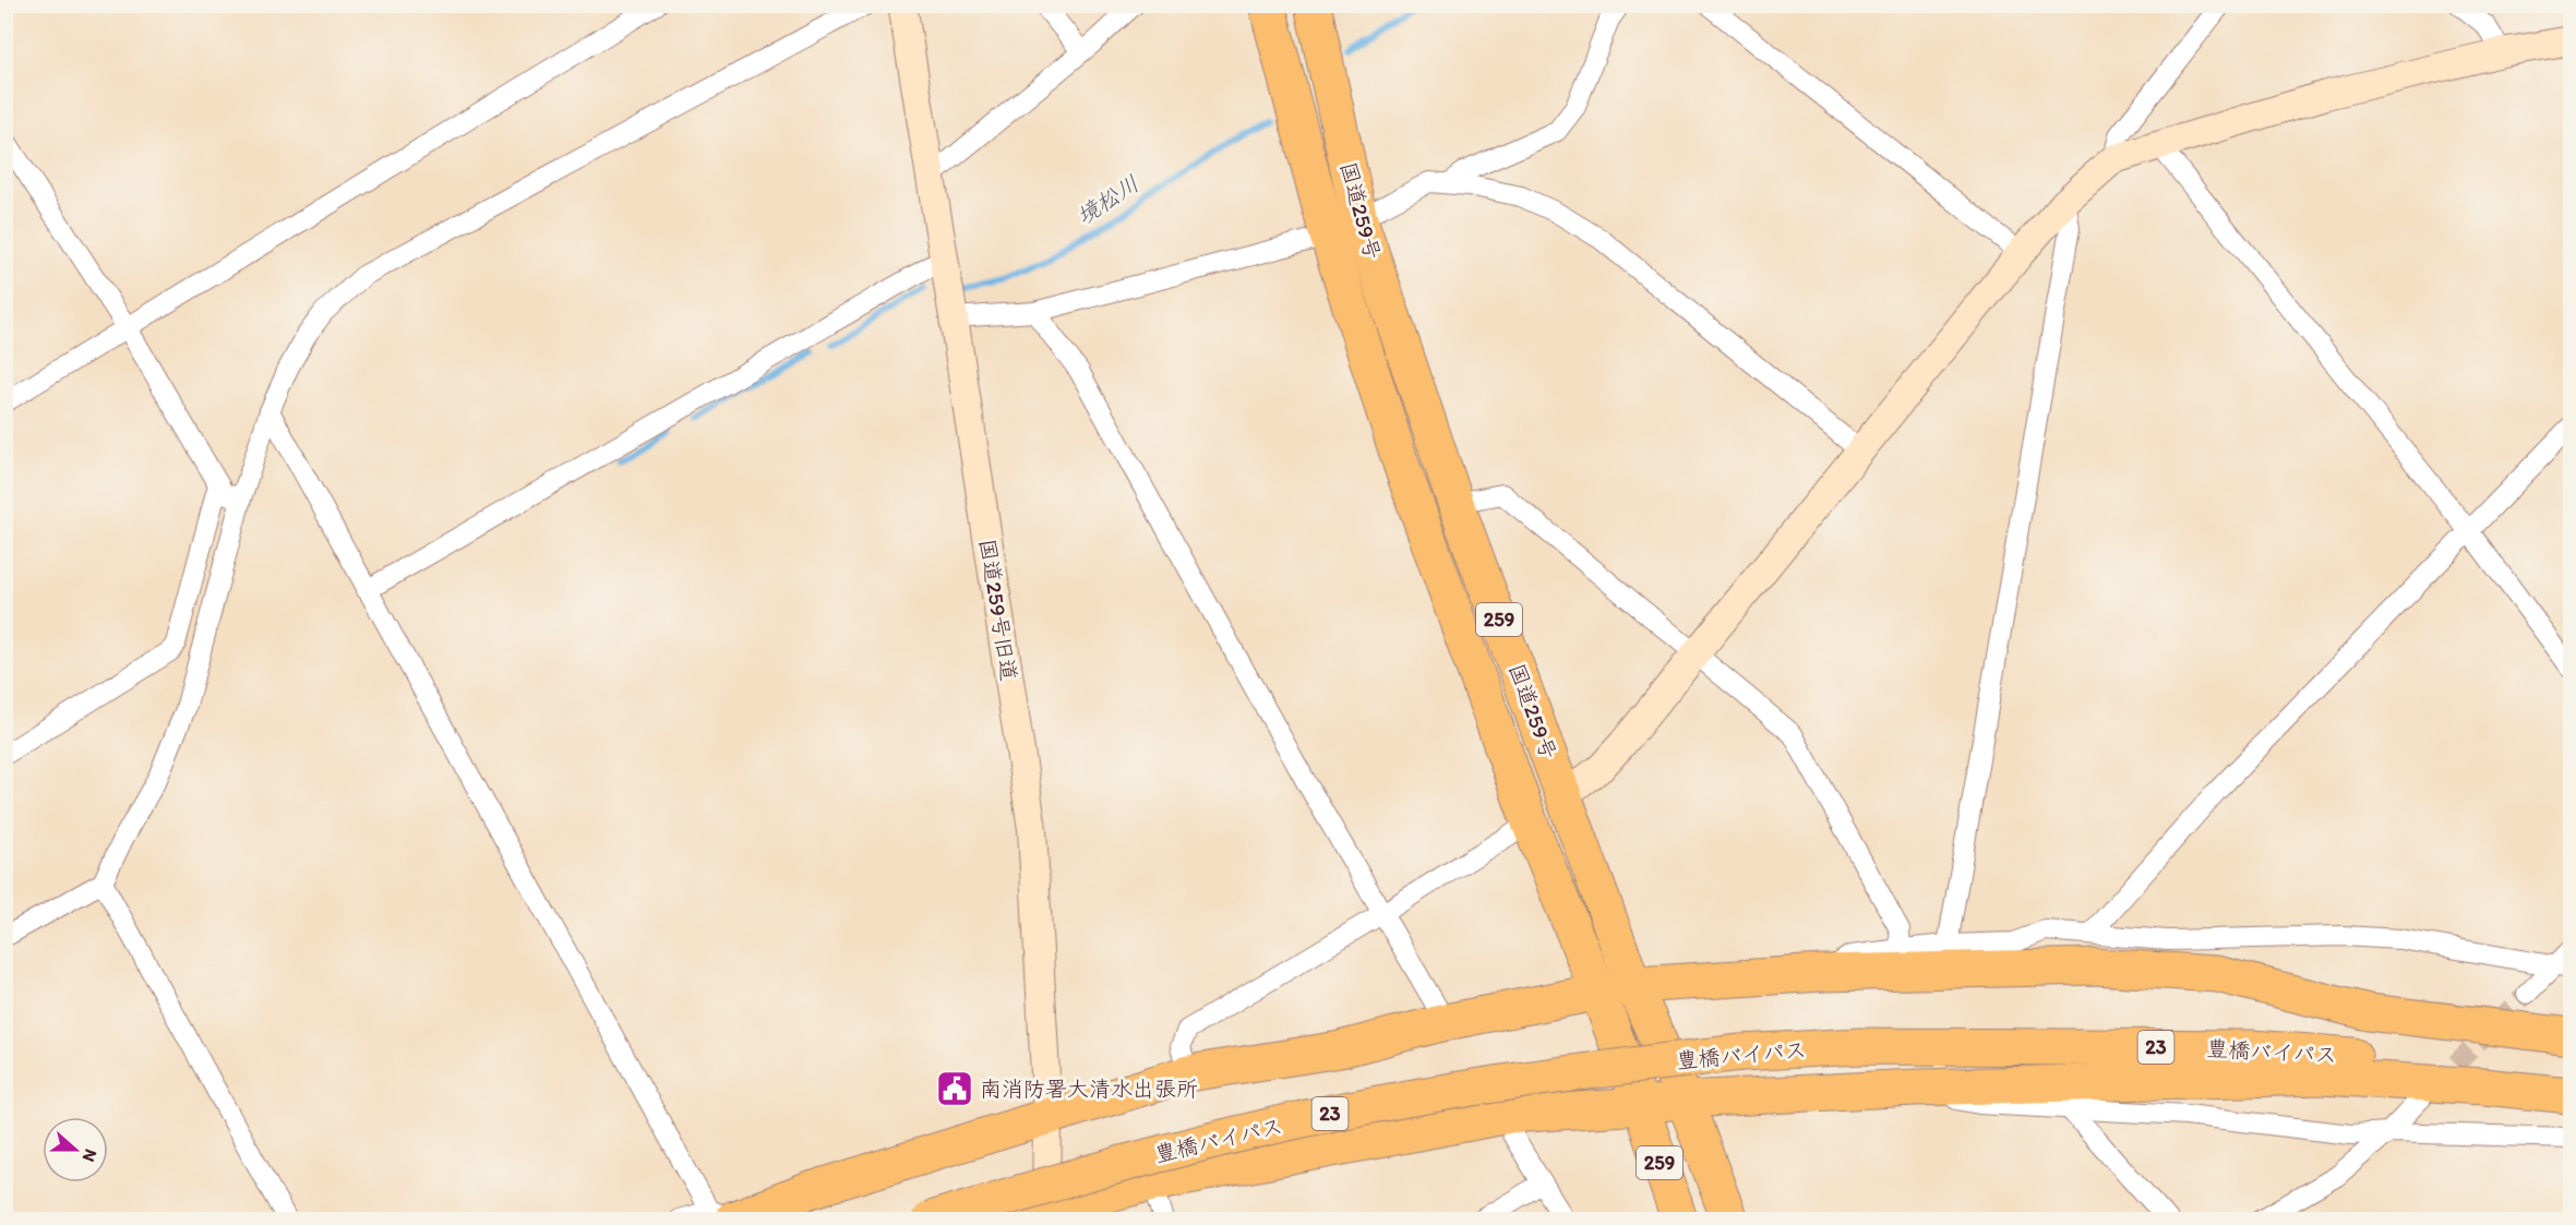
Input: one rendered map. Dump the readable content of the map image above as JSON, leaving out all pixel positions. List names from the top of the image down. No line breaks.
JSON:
{"streets":{"highway":["国道259号","259","23","豊橋バイパス"],"street":["国道259号旧道"]},"crossings":[["国道259号","23"],["国道259号旧道","23"]],"water":["境松川"],"places":{"public building":["南消防署大清水出張所"]},"north":"right"}
